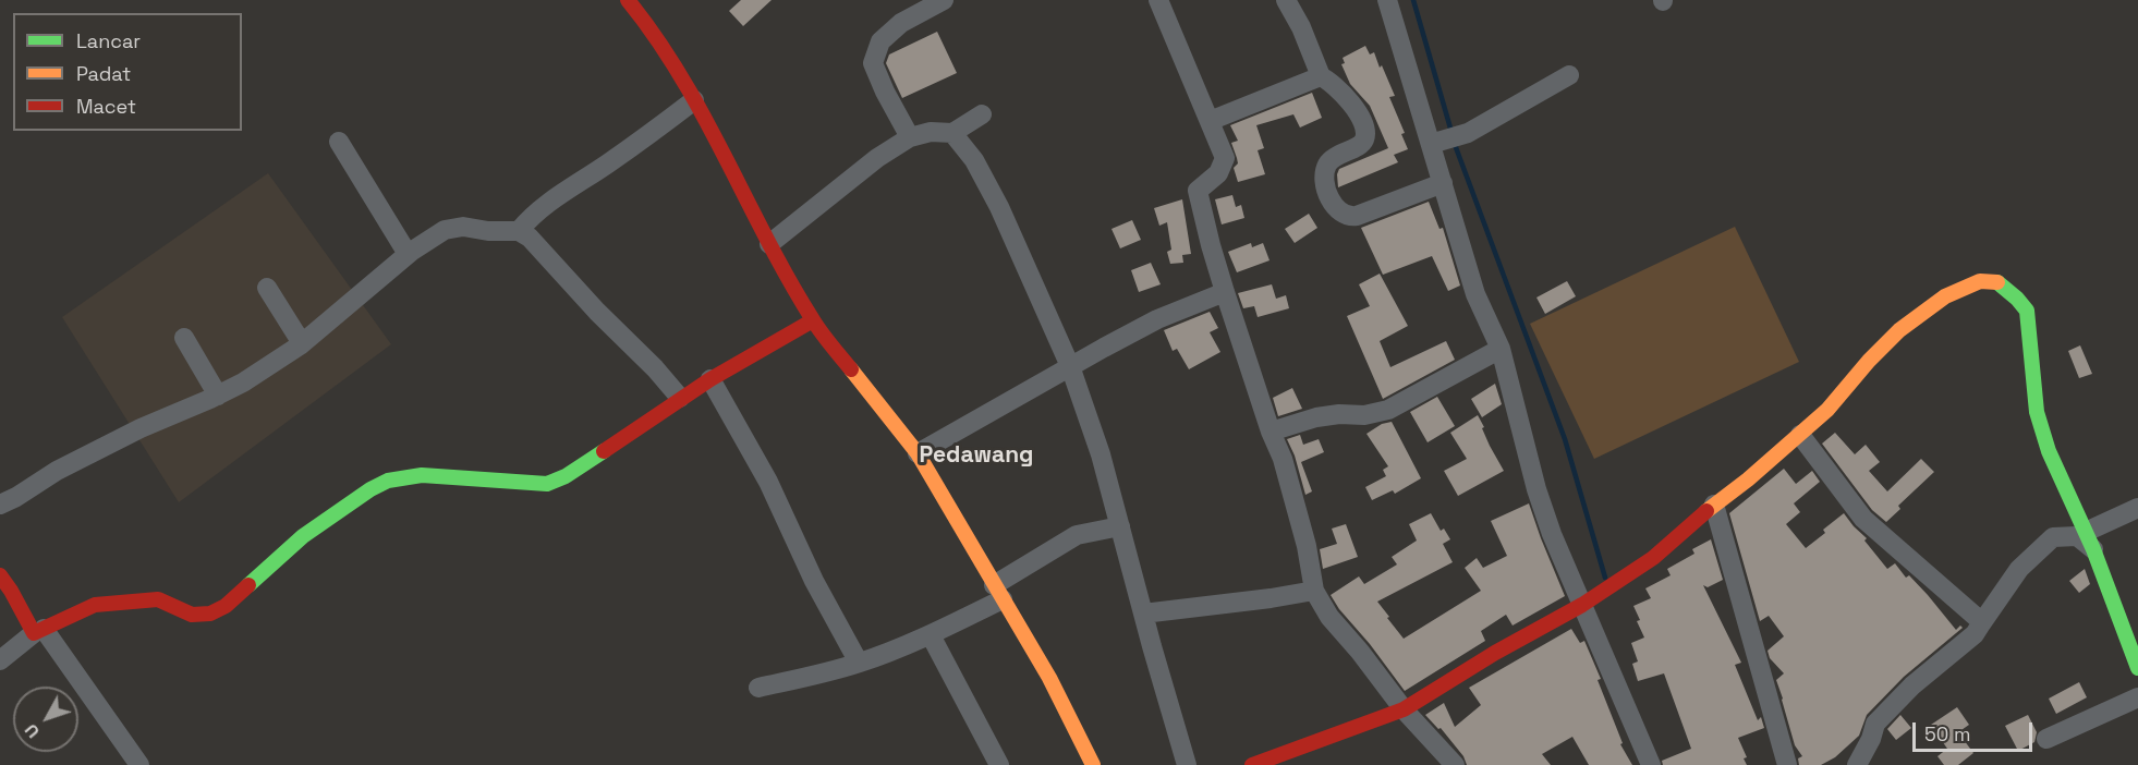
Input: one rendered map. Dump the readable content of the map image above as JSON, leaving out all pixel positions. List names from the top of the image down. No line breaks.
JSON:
{"districts":["Pedawang"],"legend":["Lancar","Padat","Macet"],"scale_bar":"50 m","north":"bottom left"}
